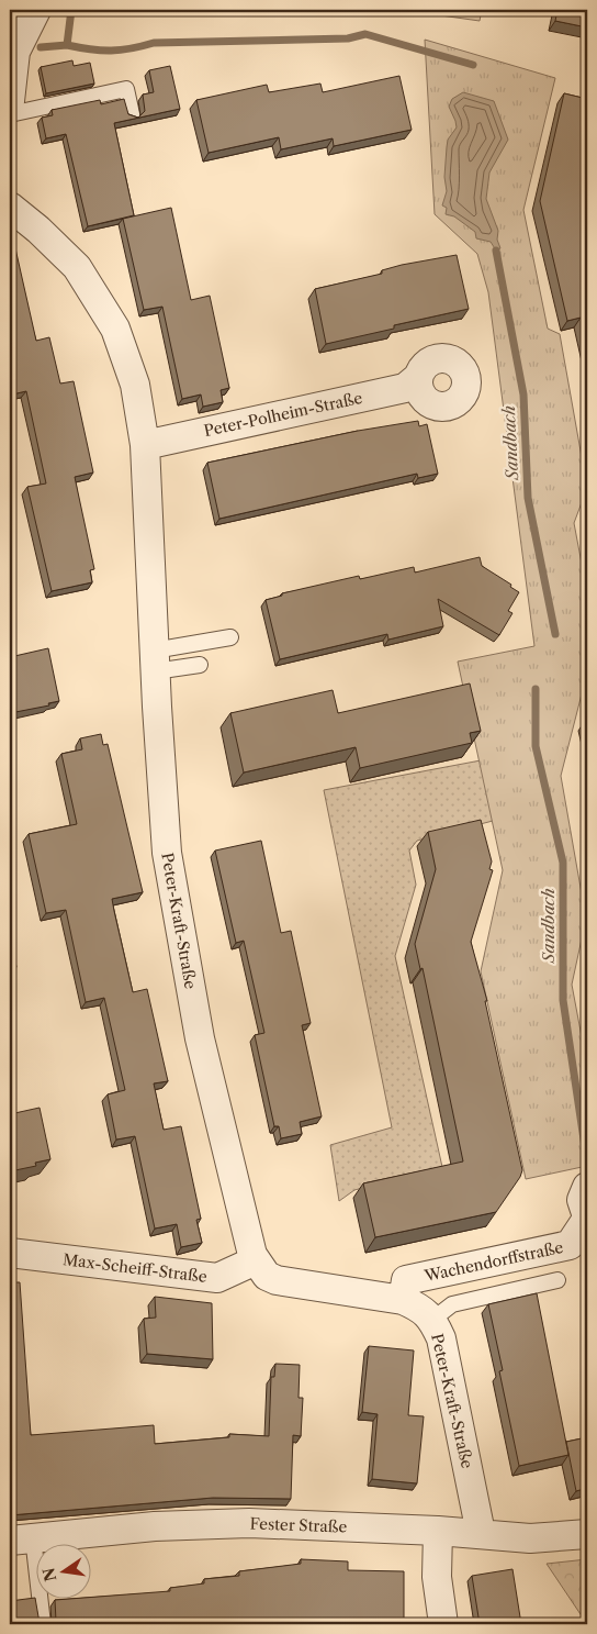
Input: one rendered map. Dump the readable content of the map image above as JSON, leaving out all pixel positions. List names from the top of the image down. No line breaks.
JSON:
{"streets":{"street":["Peter-Polheim-Straße","Peter-Kraft-Straße","Wachendorffstraße","Max-Scheiff-Straße","Fester Straße"]},"crossings":[["Peter-Polheim-Straße","Peter-Kraft-Straße"],["Peter-Kraft-Straße","Wachendorffstraße"],["Peter-Kraft-Straße","Max-Scheiff-Straße"],["Peter-Kraft-Straße","Fester Straße"]],"water":["Sandbach"],"north":"left"}
